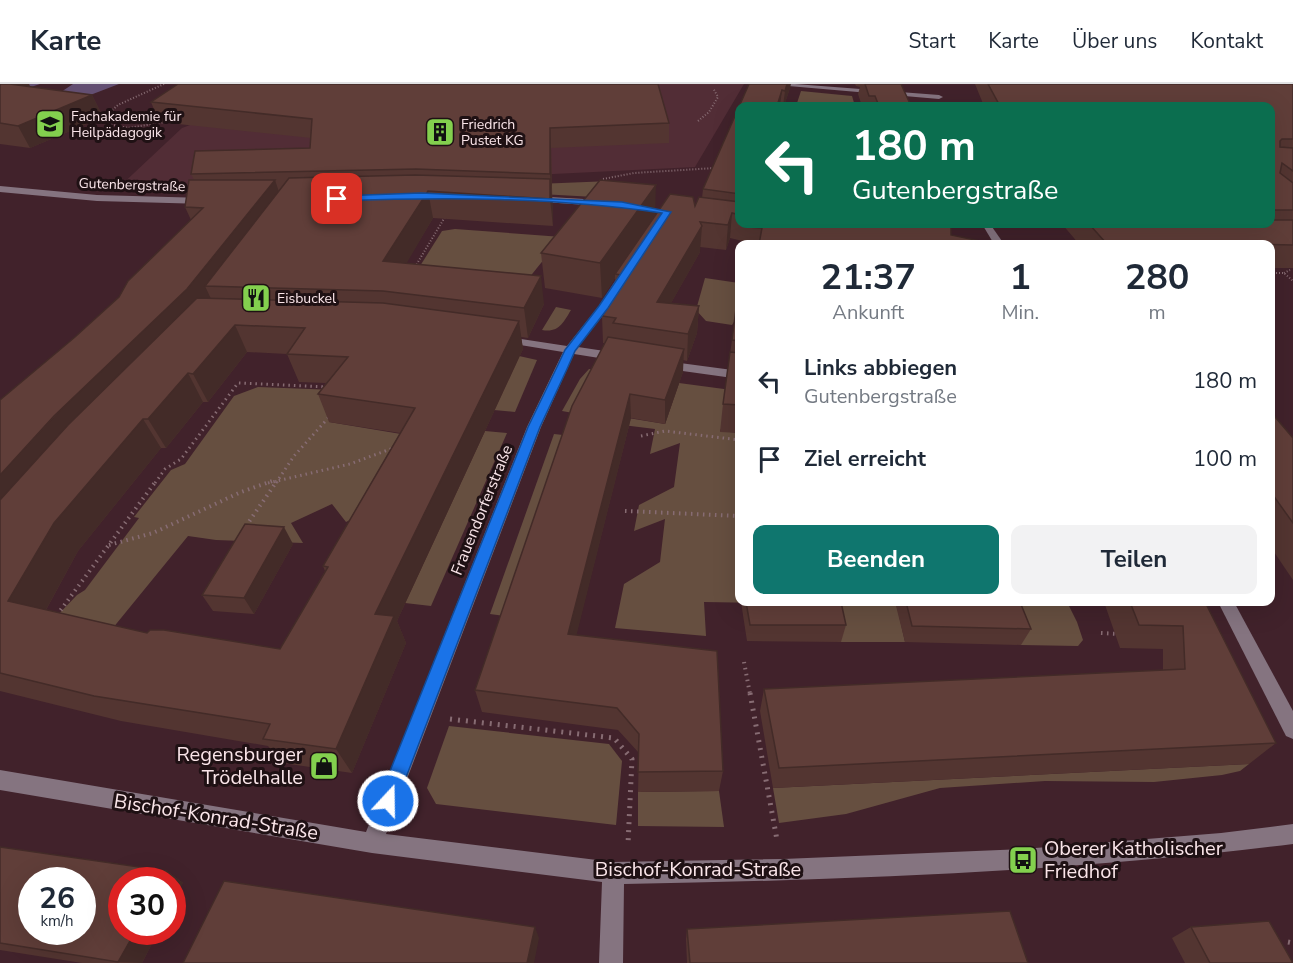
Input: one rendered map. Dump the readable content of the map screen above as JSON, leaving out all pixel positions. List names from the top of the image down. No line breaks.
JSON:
{"streets":{"street":["Gutenbergstraße","Frauendorferstraße","Bischof-Konrad-Straße"]},"crossings":[["Frauendorferstraße","Bischof-Konrad-Straße"]],"places":{"school or university":["Fachakademie für Heilpädagogik"],"building":["Friedrich Pustet KG"],"restaurant":["Eisbuckel"],"shop":["Regensburger Trödelhalle"],"bus stop":["Oberer Katholischer Friedhof"]},"page":{"header":"Karte","nav":["Start","Karte","Über uns","Kontakt"],"turn":["180 m","Gutenbergstraße"],"eta":["21:37","Ankunft","1","Min.","280","m"],"list":[{"name":"Links abbiegen","note":"Gutenbergstraße","value":"180 m"},{"name":"Ziel erreicht","value":"100 m"}],"buttons":["Beenden","Teilen"],"speed":"26 km/h","limit":"30"}}
